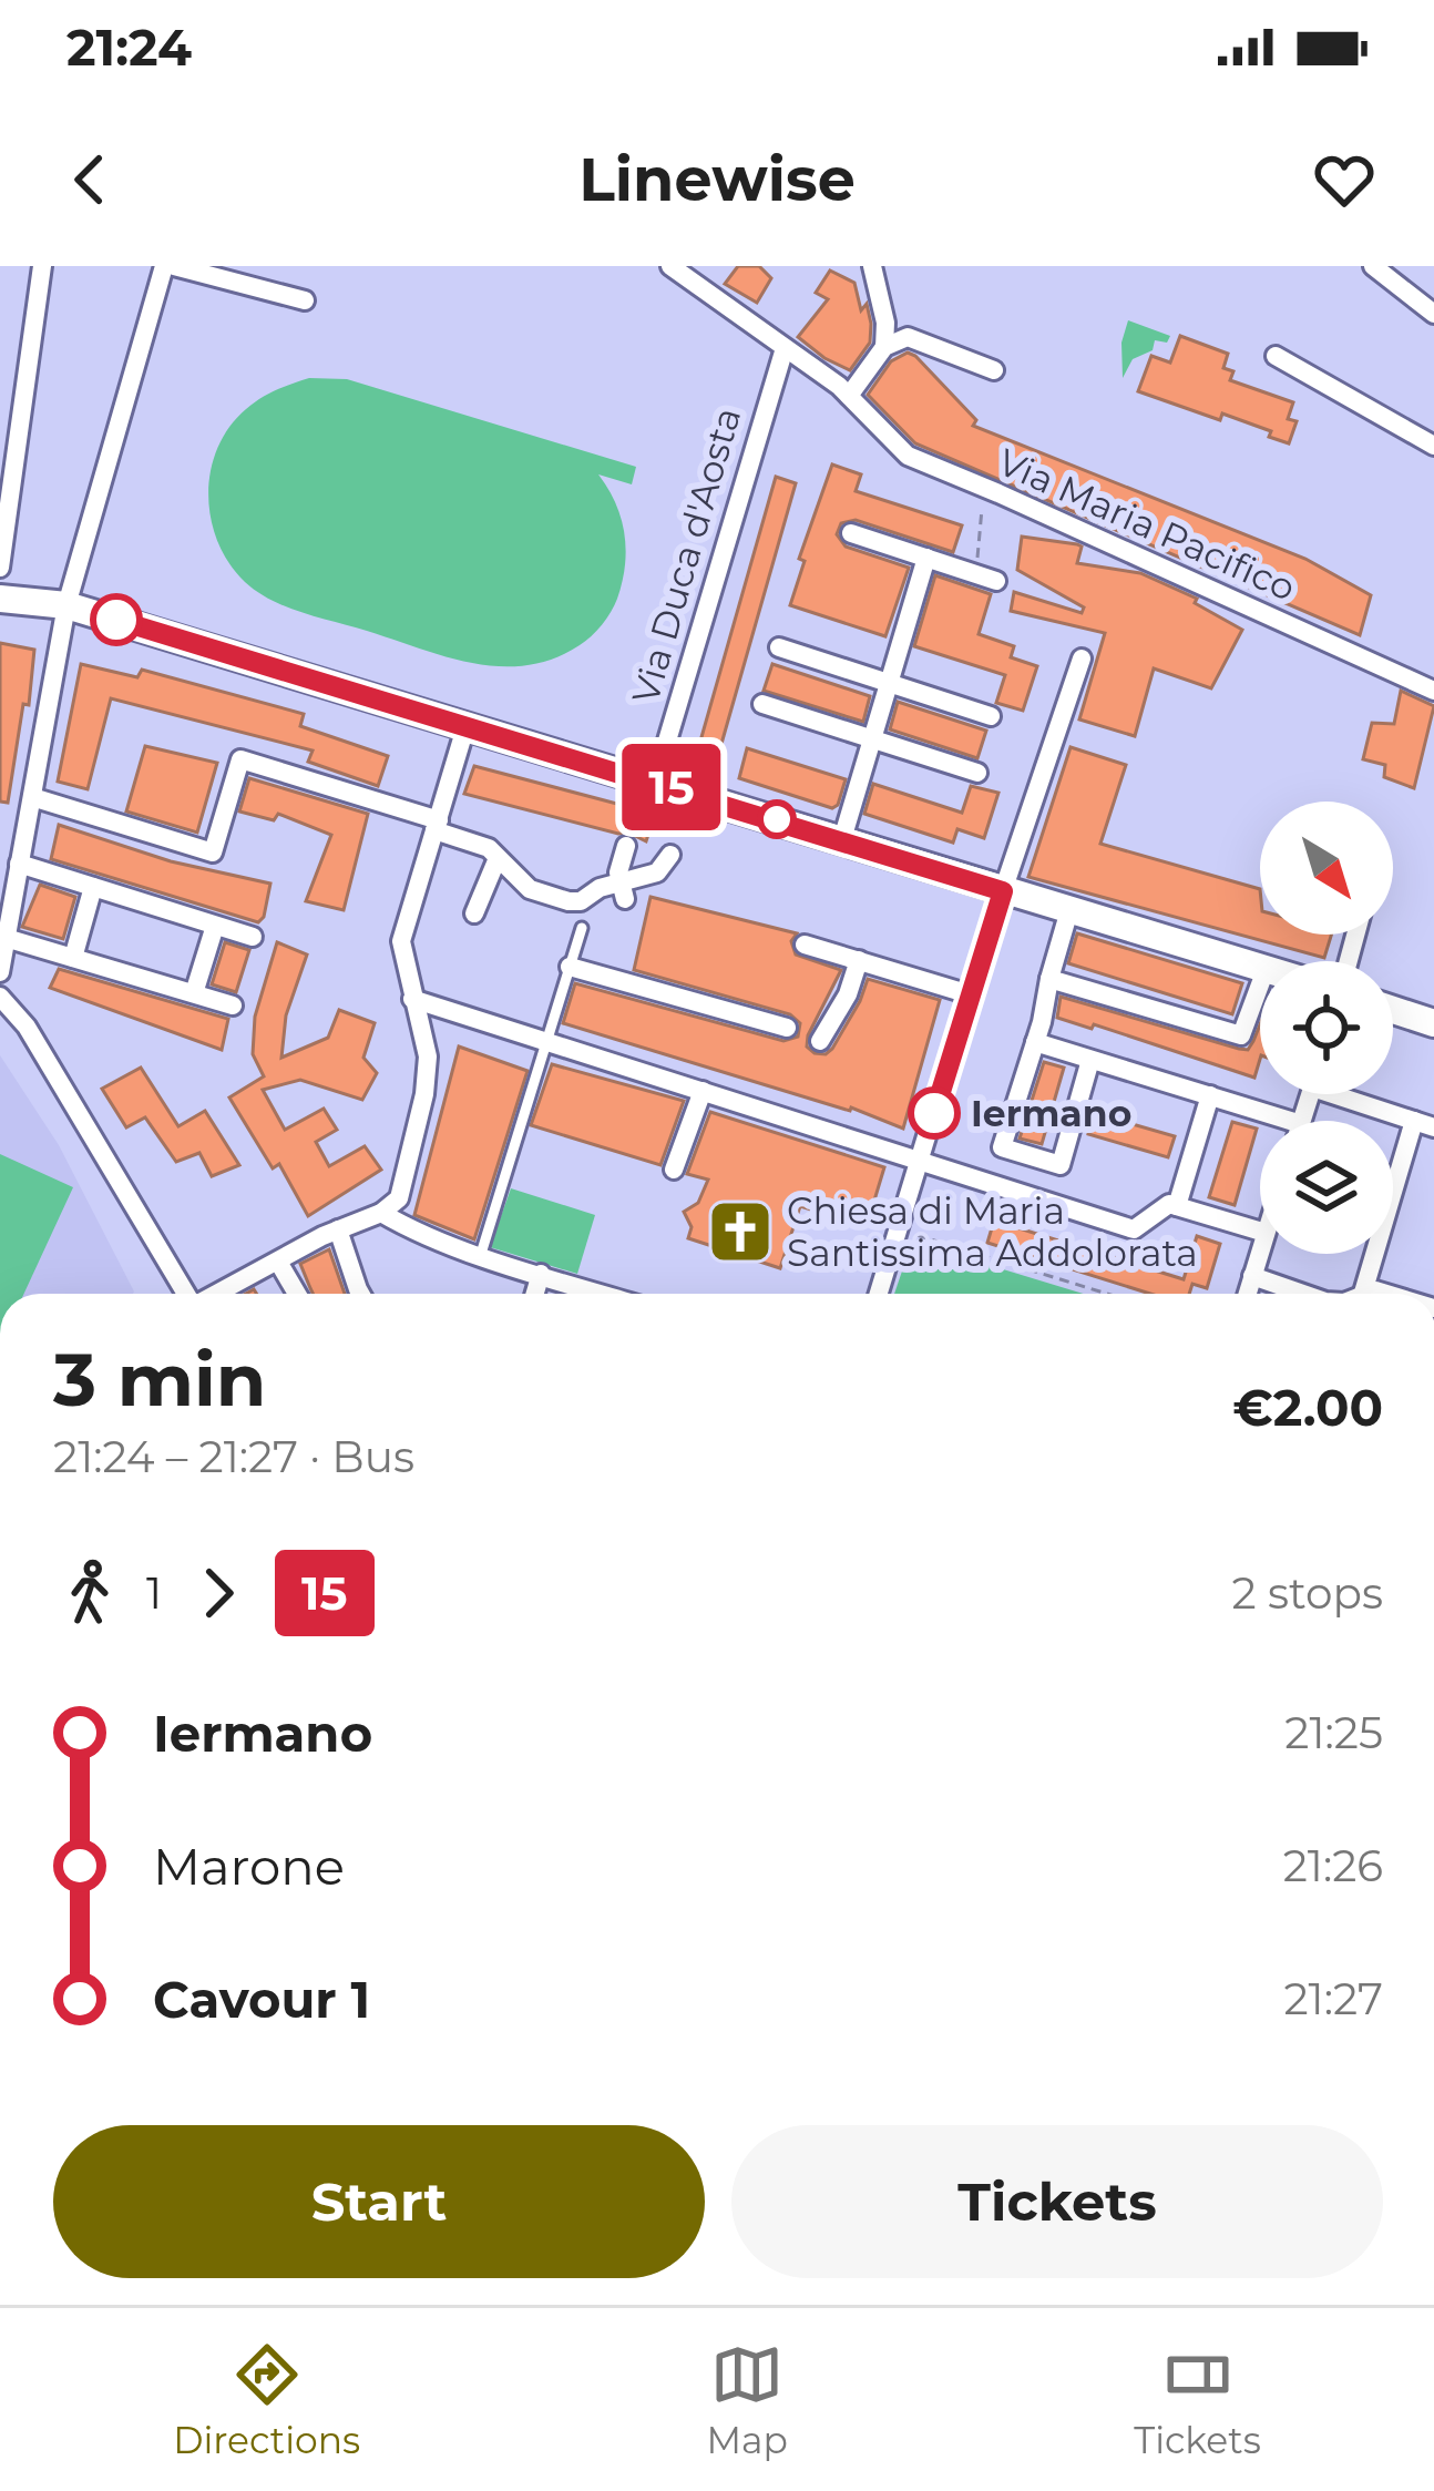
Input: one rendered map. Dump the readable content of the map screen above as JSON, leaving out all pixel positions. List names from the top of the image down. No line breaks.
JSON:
{"streets":{"street":["Via Maria Pacifico","Via Duca d'Aosta"]},"crossings":[["Via Maria Pacifico","Via Duca d'Aosta"]],"places":{"other":["Iermano"],"church":["Chiesa di Maria Santissima Addolorata"]},"lines":["bus line 15"],"north":"bottom right","page":{"status":"21:24","header":"Linewise","on_map":"15","heading":["3 min","21:24 – 21:27 · Bus","€2.00"],"legs":["1","15","2 stops"],"list":[{"name":"Iermano","value":"21:25"},{"name":"Marone","value":"21:26"},{"name":"Cavour 1","value":"21:27"}],"buttons":["Start","Tickets"],"tabs":["Directions","Map","Tickets"]}}
